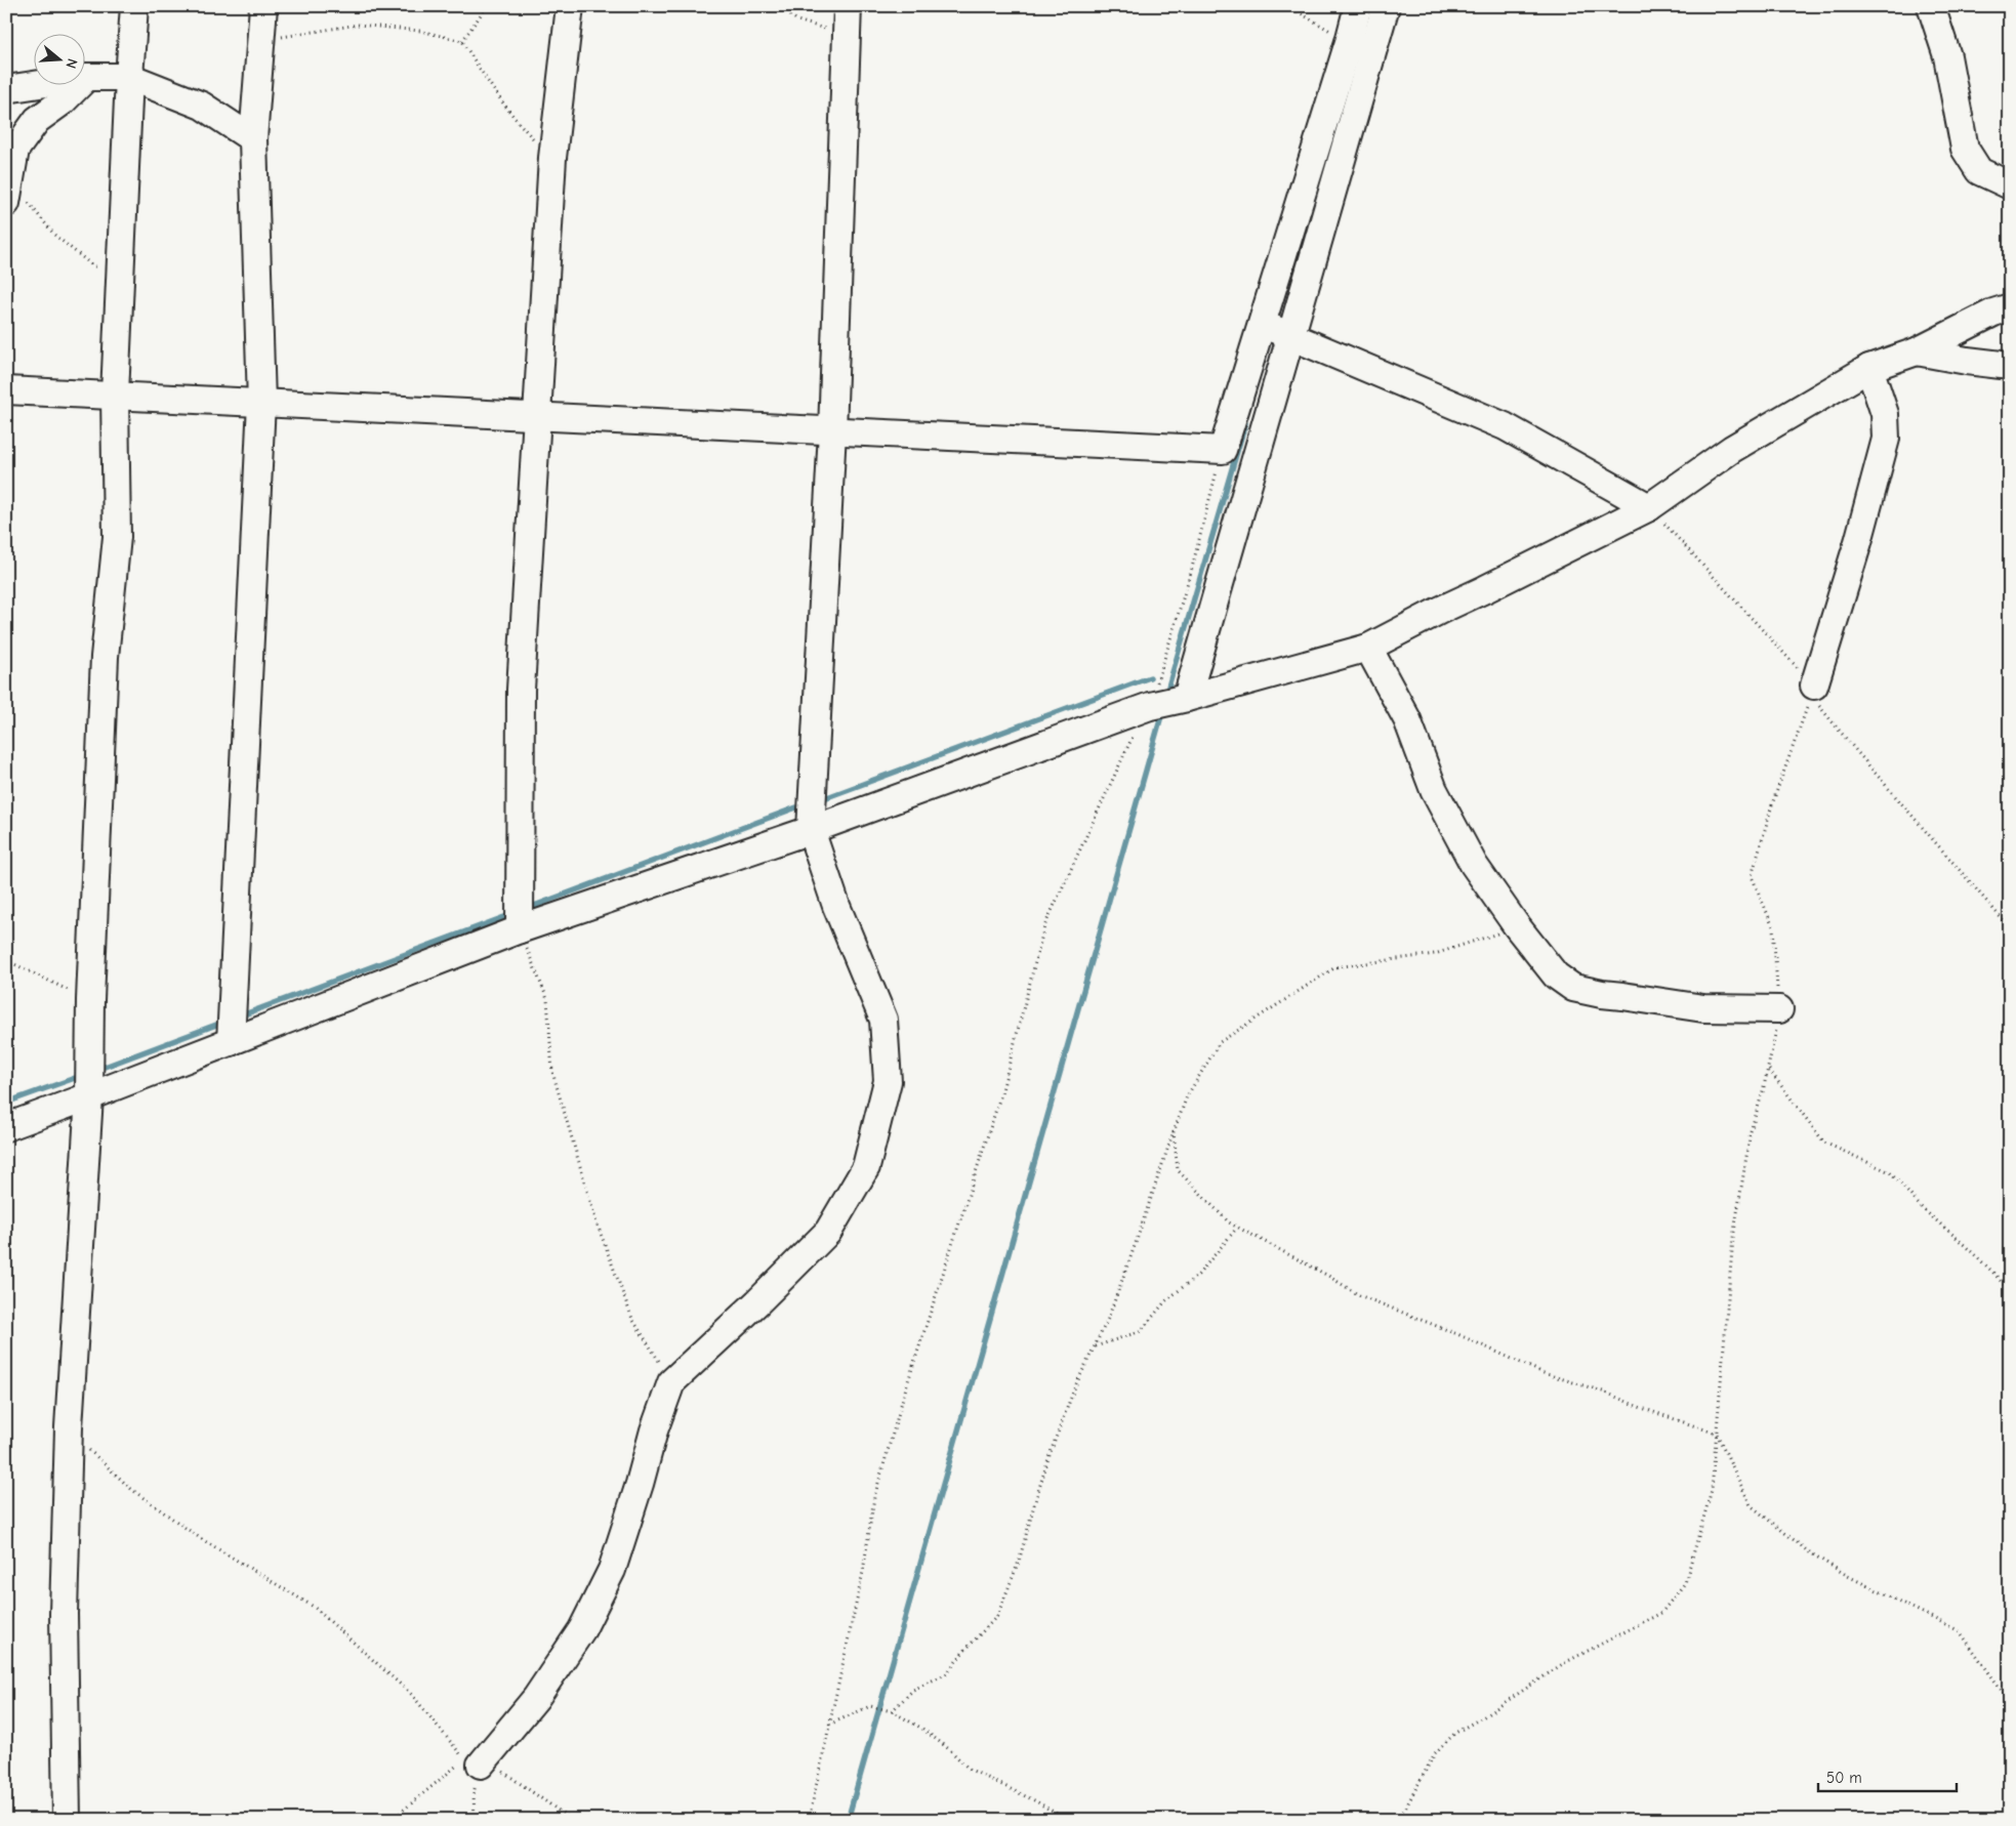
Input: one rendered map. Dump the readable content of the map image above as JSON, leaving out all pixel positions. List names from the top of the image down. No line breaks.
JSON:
{"scale_bar":"50 m","north":"right"}
